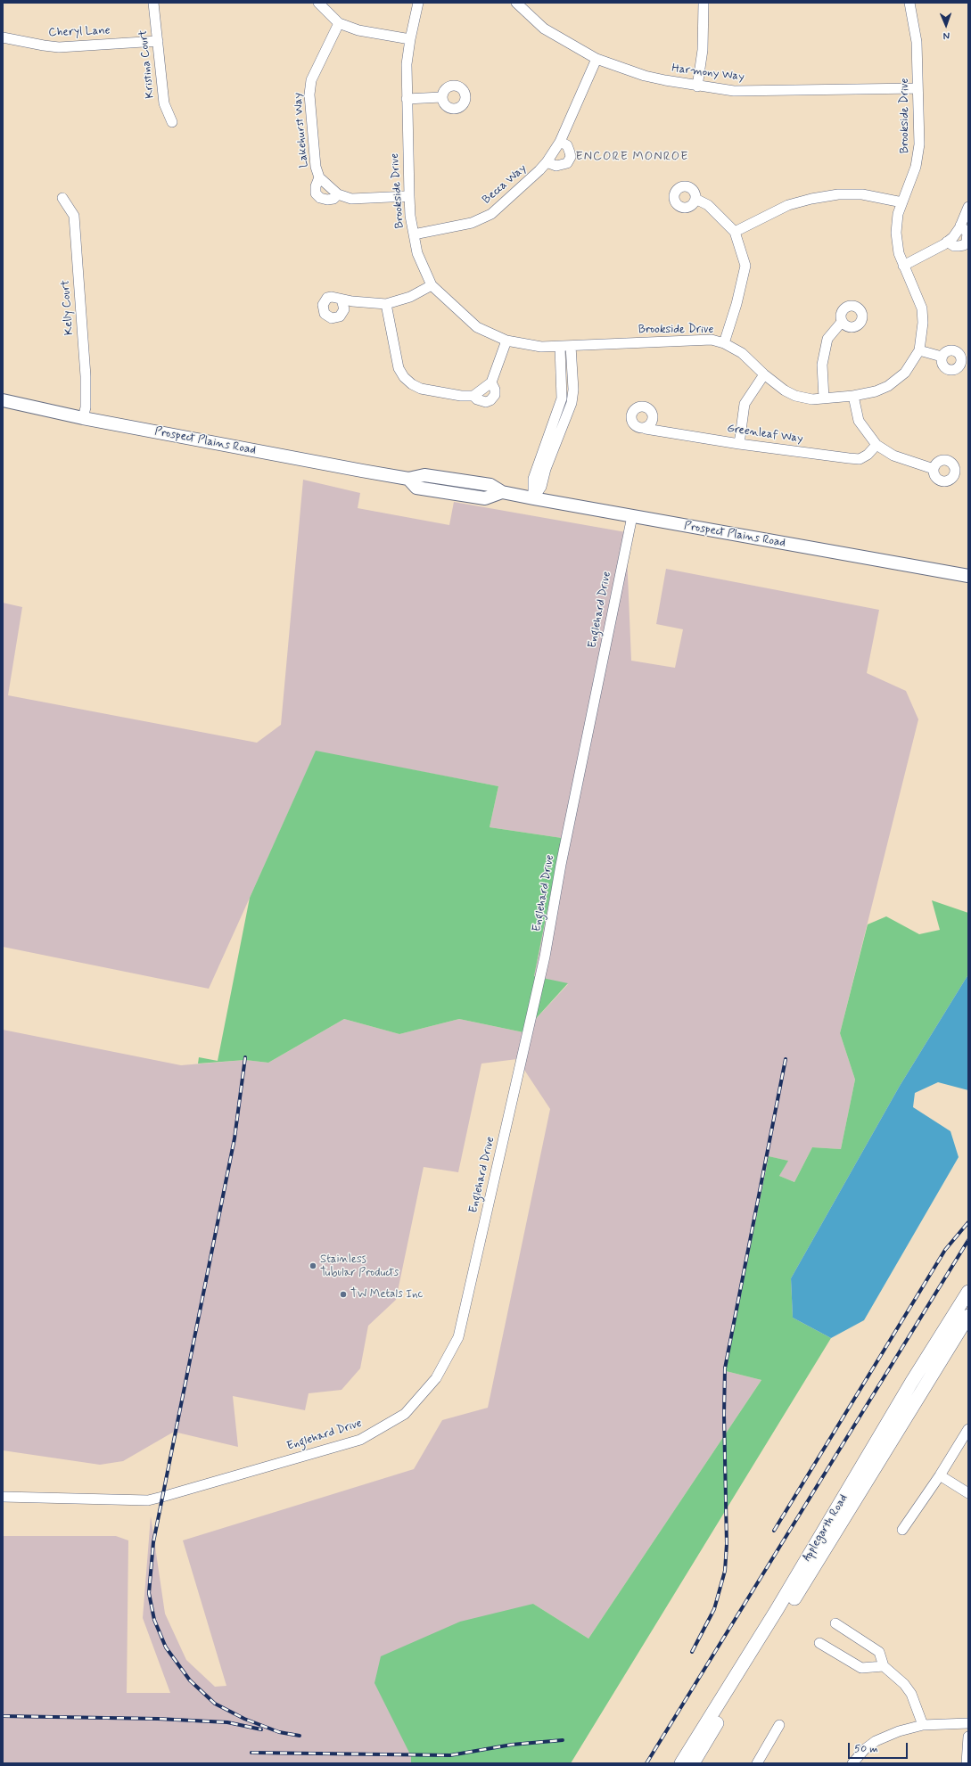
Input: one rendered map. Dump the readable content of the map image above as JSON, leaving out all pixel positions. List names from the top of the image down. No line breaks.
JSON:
{"streets":{"main road":["Applegarth Road"],"street":["Cheryl Lane","Kristina Court","Harmony Way","Brookside Drive","Lakehurst Way","Becca Way","Kelly Court","Greenleaf Way","Prospect Plains Road","Englehard Drive"]},"crossings":[["Cheryl Lane","Kristina Court"],["Harmony Way","Brookside Drive"],["Harmony Way","Becca Way"],["Brookside Drive","Lakehurst Way"],["Brookside Drive","Becca Way"],["Kelly Court","Prospect Plains Road"],["Prospect Plains Road","Englehard Drive"]],"districts":["ENCORE MONROE"],"places":["Stainless Tubular Products","TW Metals Inc"],"scale_bar":"50 m","north":"bottom"}
